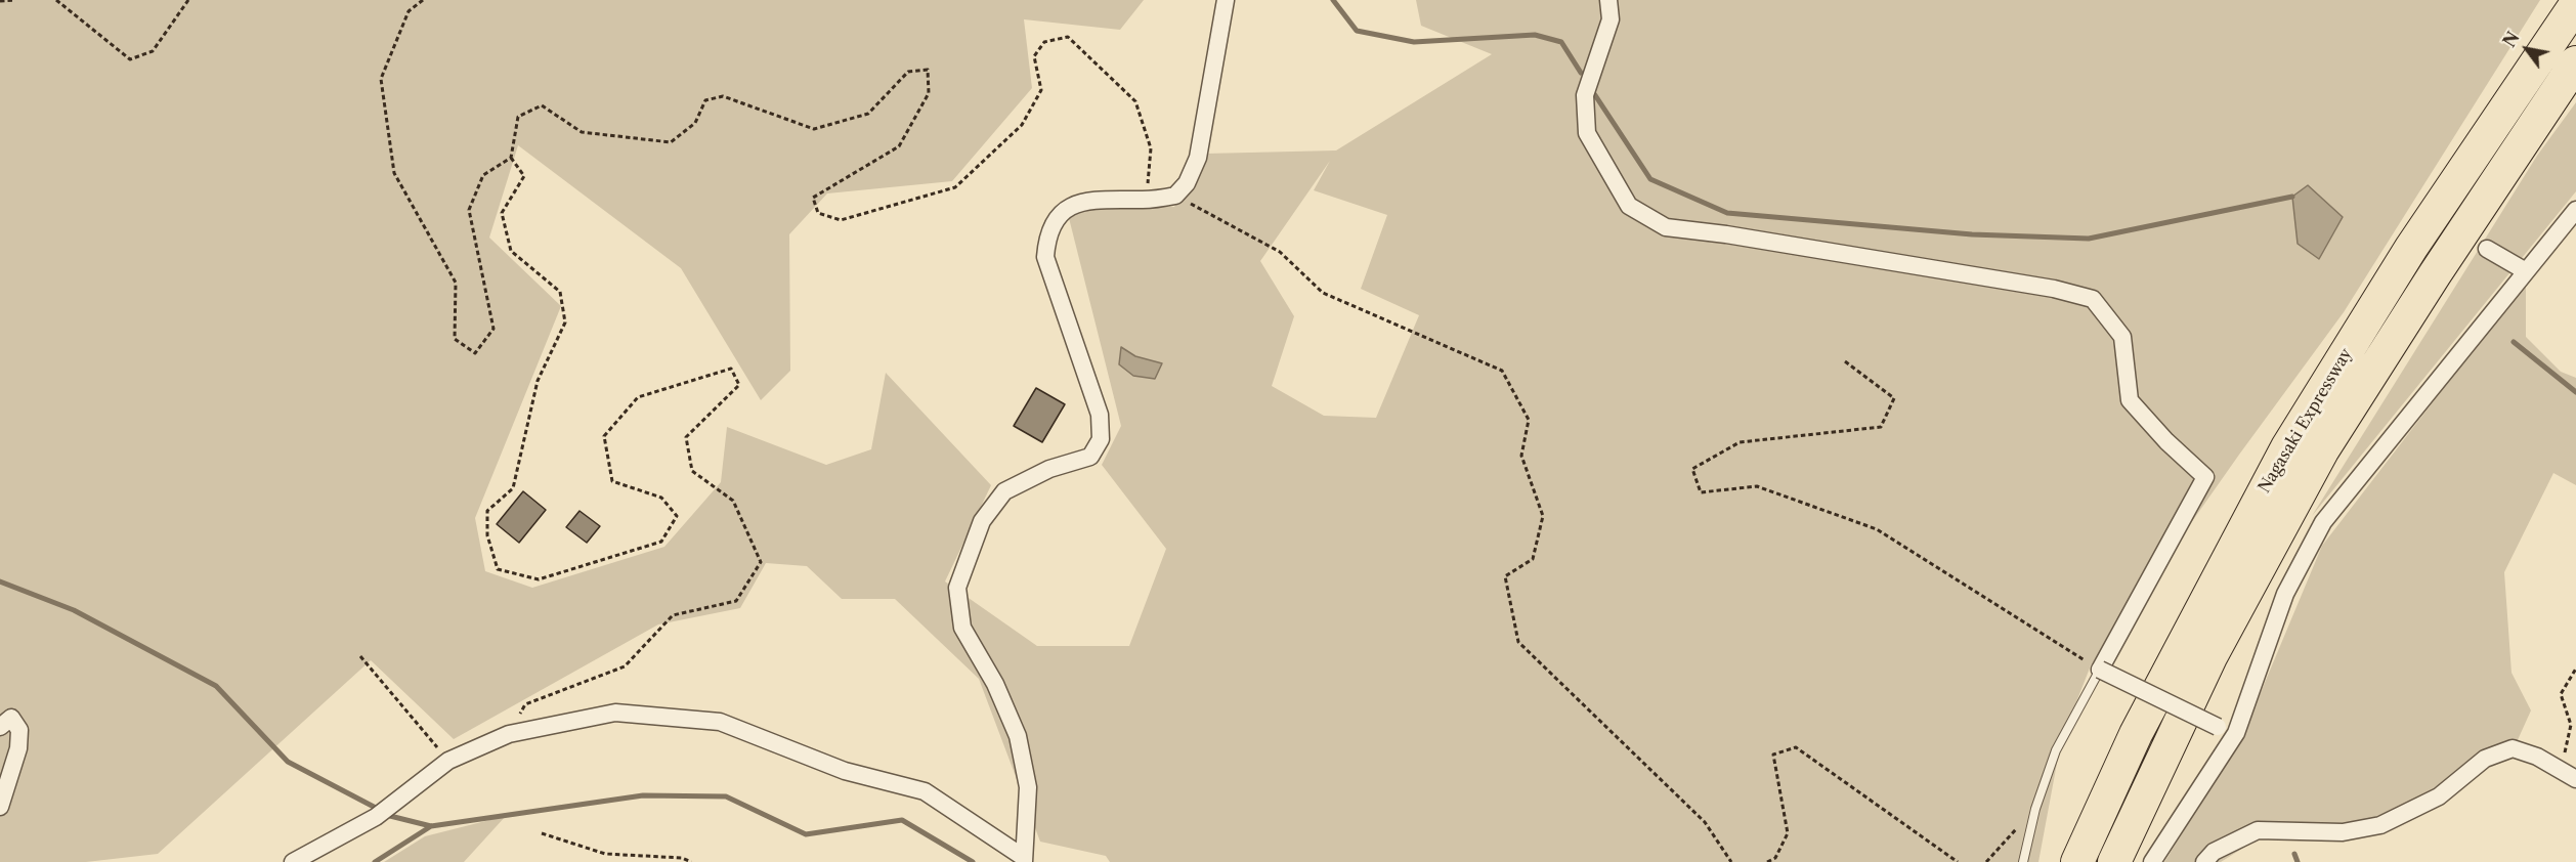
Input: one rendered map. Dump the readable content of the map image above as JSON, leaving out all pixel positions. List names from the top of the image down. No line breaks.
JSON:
{"streets":{"highway":["Nagasaki Expressway"]},"north":"top left"}
